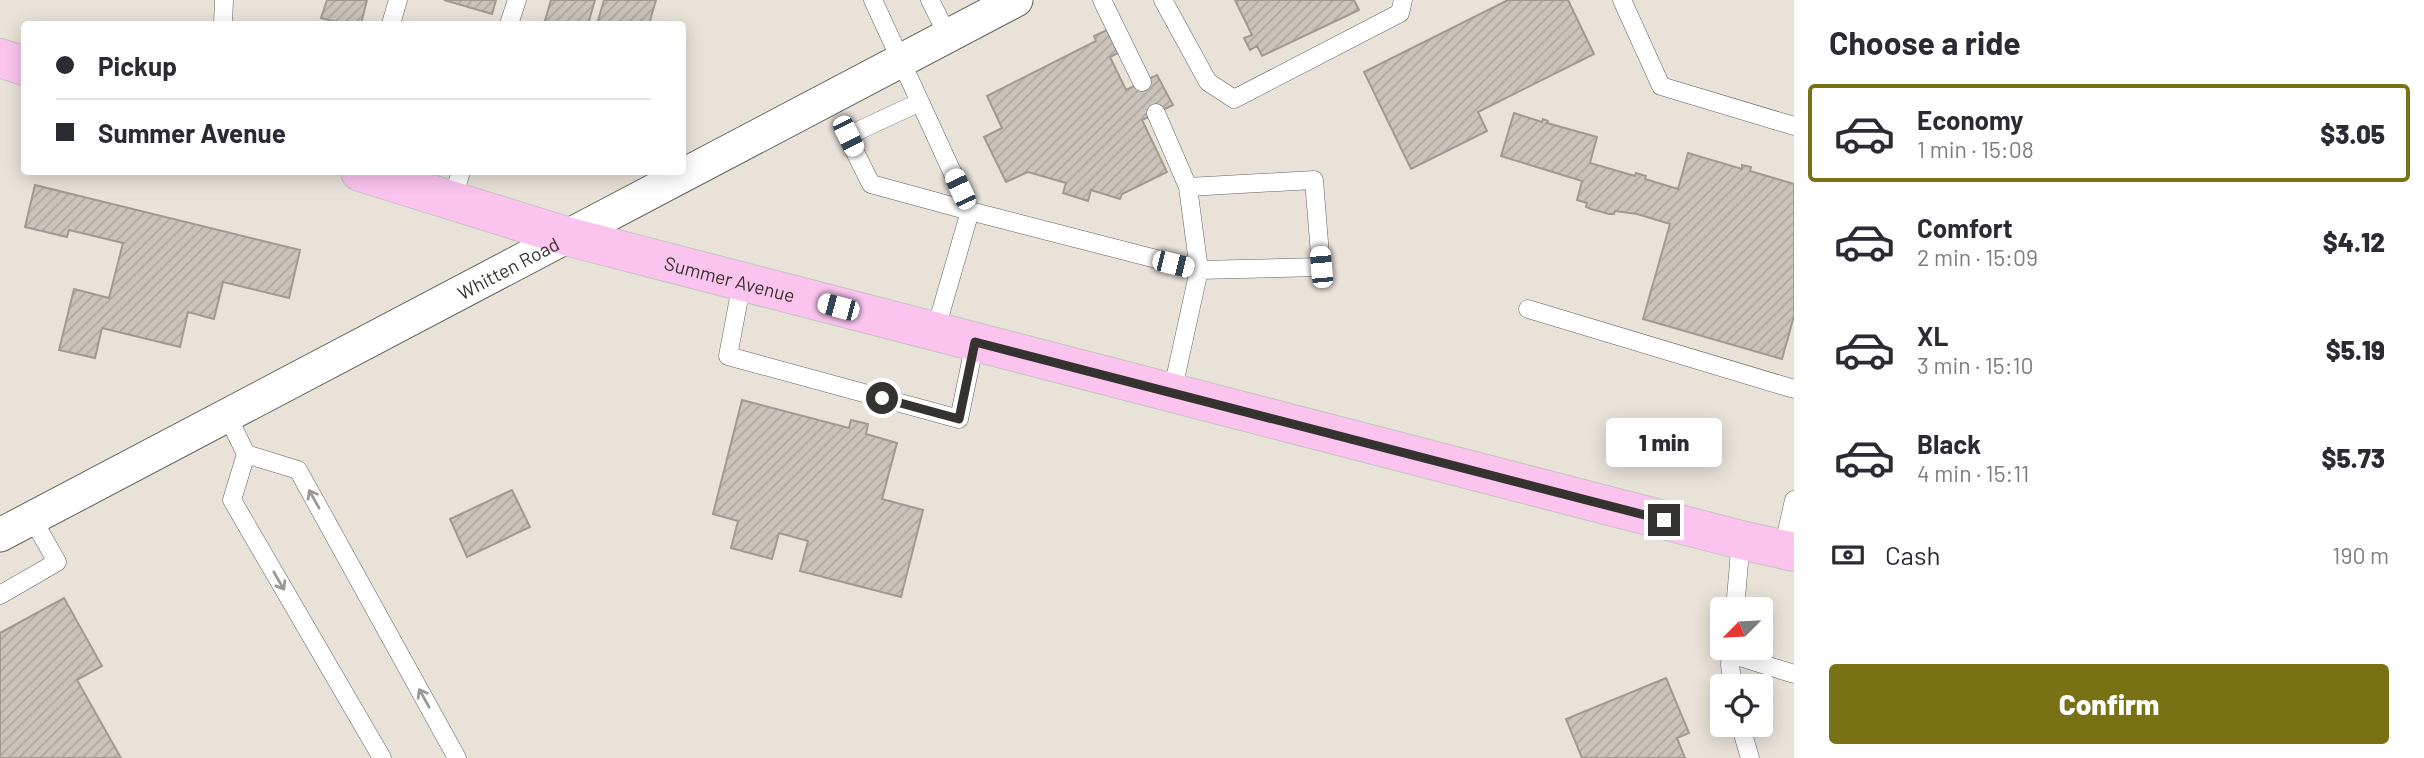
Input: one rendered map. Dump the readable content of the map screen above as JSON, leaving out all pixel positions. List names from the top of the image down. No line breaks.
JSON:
{"streets":{"main road":["Summer Avenue"],"street":["Whitten Road"]},"crossings":[["Whitten Road","Summer Avenue"]],"north":"bottom left","page":{"heading":"Choose a ride","banner":["Pickup","Summer Avenue"],"list":[{"name":"Economy","note":"1 min · 15:08","value":"$3.05"},{"name":"Comfort","note":"2 min · 15:09","value":"$4.12"},{"name":"XL","note":"3 min · 15:10","value":"$5.19"},{"name":"Black","note":"4 min · 15:11","value":"$5.73"}],"bubble":"1 min","pay":["Cash","190 m"],"buttons":"Confirm"}}
